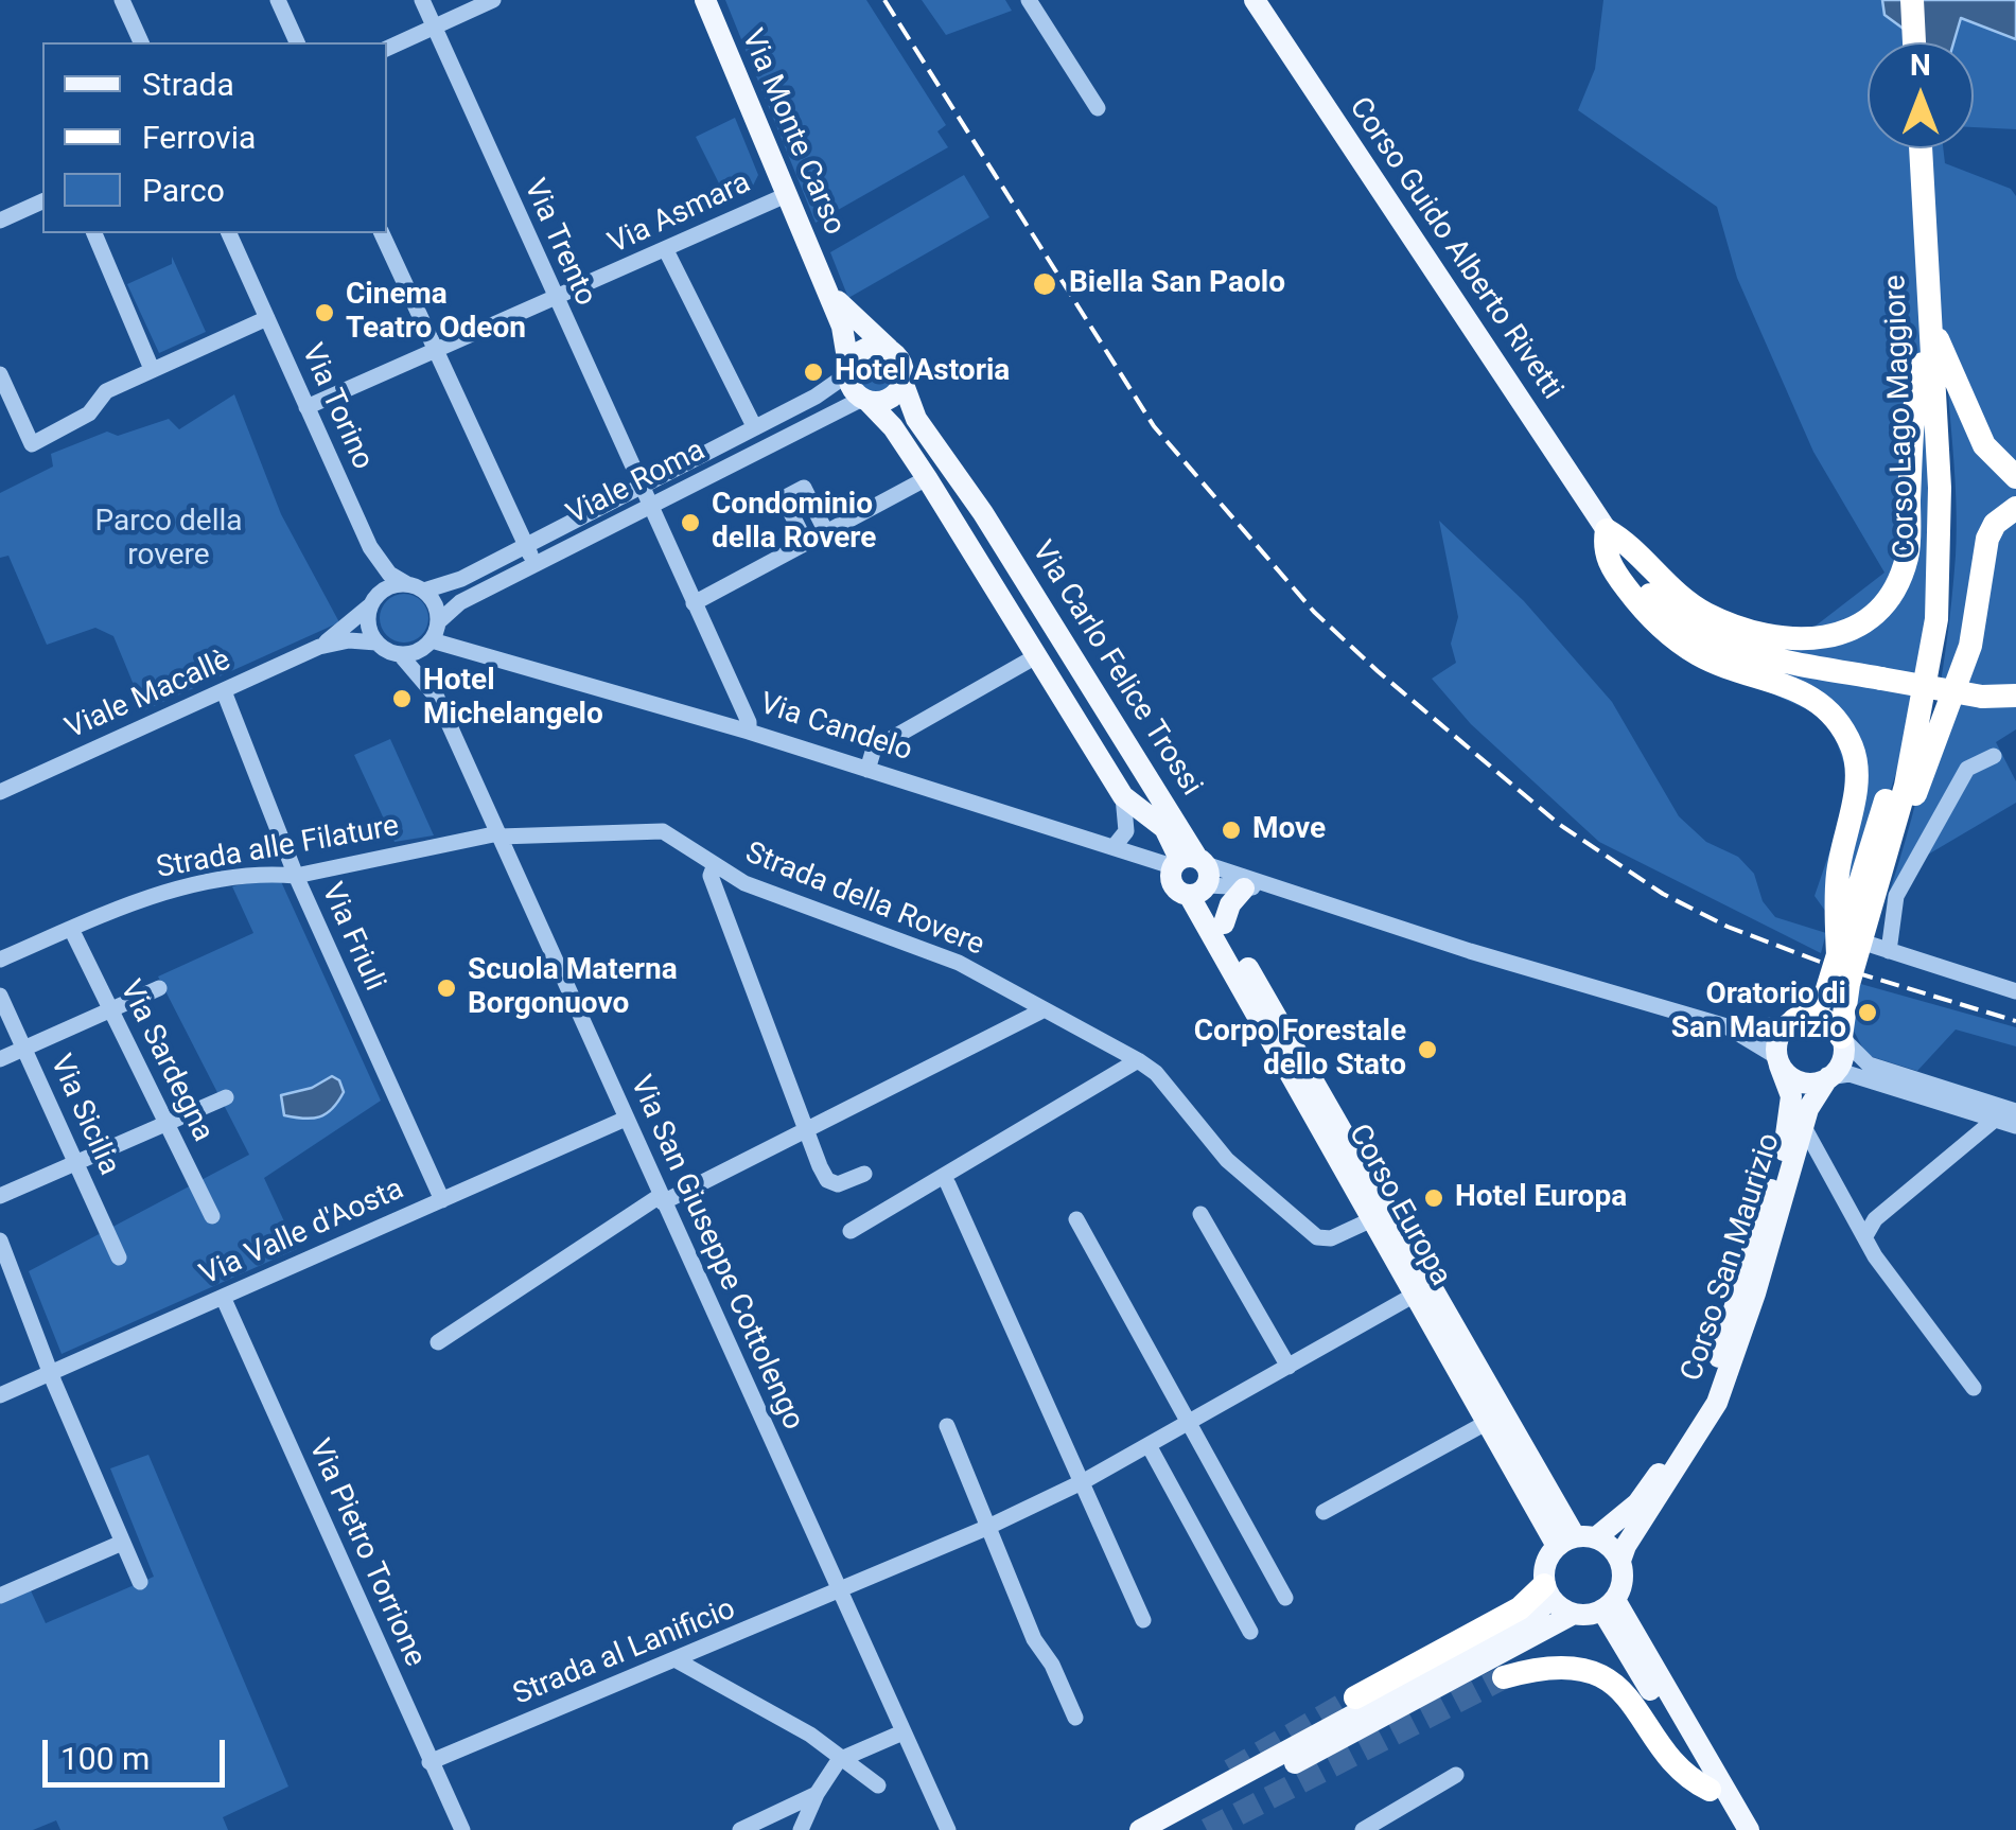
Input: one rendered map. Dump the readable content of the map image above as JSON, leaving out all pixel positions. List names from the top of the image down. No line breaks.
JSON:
{"streets":{"highway":["Corso Lago Maggiore"],"main road":["Via Monte Carso","Corso Guido Alberto Rivetti","Via Carlo Felice Trossi","Corso Europa","Corso San Maurizio"],"street":["Via Asmara","Via Trento","Via Torino","Viale Roma","Viale Macallè","Via Candelo","Strada alle Filature","Strada della Rovere","Via Friuli","Via Sardegna","Via Sicilia","Via Valle d'Aosta","Via San Giuseppe Cottolengo","Via Pietro Torrione","Strada al Lanificio"]},"crossings":[["Via Monte Carso","Via Asmara"],["Via Monte Carso","Viale Roma"],["Via Monte Carso","Via Carlo Felice Trossi"],["Via Asmara","Via Trento"],["Via Asmara","Via Torino"],["Via Trento","Viale Roma"],["Via Trento","Via Candelo"],["Via Torino","Viale Roma"],["Via Torino","Viale Macallè"],["Via Torino","Via Candelo"],["Via Torino","Via San Giuseppe Cottolengo"],["Corso Lago Maggiore","Via Candelo"],["Corso Lago Maggiore","Corso San Maurizio"],["Viale Roma","Via Carlo Felice Trossi"],["Viale Roma","Viale Macallè"],["Viale Roma","Via Candelo"],["Viale Roma","Via San Giuseppe Cottolengo"],["Via Carlo Felice Trossi","Via Candelo"],["Via Carlo Felice Trossi","Corso Europa"],["Viale Macallè","Via Candelo"],["Viale Macallè","Via Friuli"],["Viale Macallè","Via San Giuseppe Cottolengo"],["Via Candelo","Corso Europa"],["Via Candelo","Via San Giuseppe Cottolengo"],["Via Candelo","Corso San Maurizio"],["Strada alle Filature","Strada della Rovere"],["Strada alle Filature","Via Friuli"],["Strada alle Filature","Via Sardegna"],["Strada alle Filature","Via San Giuseppe Cottolengo"],["Strada della Rovere","Corso Europa"],["Strada della Rovere","Via San Giuseppe Cottolengo"],["Via Friuli","Via Valle d'Aosta"],["Corso Europa","Corso San Maurizio"],["Corso Europa","Strada al Lanificio"],["Via Valle d'Aosta","Via San Giuseppe Cottolengo"],["Via Valle d'Aosta","Via Pietro Torrione"],["Via San Giuseppe Cottolengo","Strada al Lanificio"],["Via Pietro Torrione","Strada al Lanificio"]],"parks":["Parco della rovere"],"places":["Biella San Paolo","Cinema Teatro Odeon","Hotel Astoria","Condominio della Rovere","Hotel Michelangelo","Move","Scuola Materna Borgonuovo","Oratorio di San Maurizio","Corpo Forestale dello Stato","Hotel Europa"],"legend":["Strada","Ferrovia","Parco"],"scale_bar":"100 m","north":"top"}
